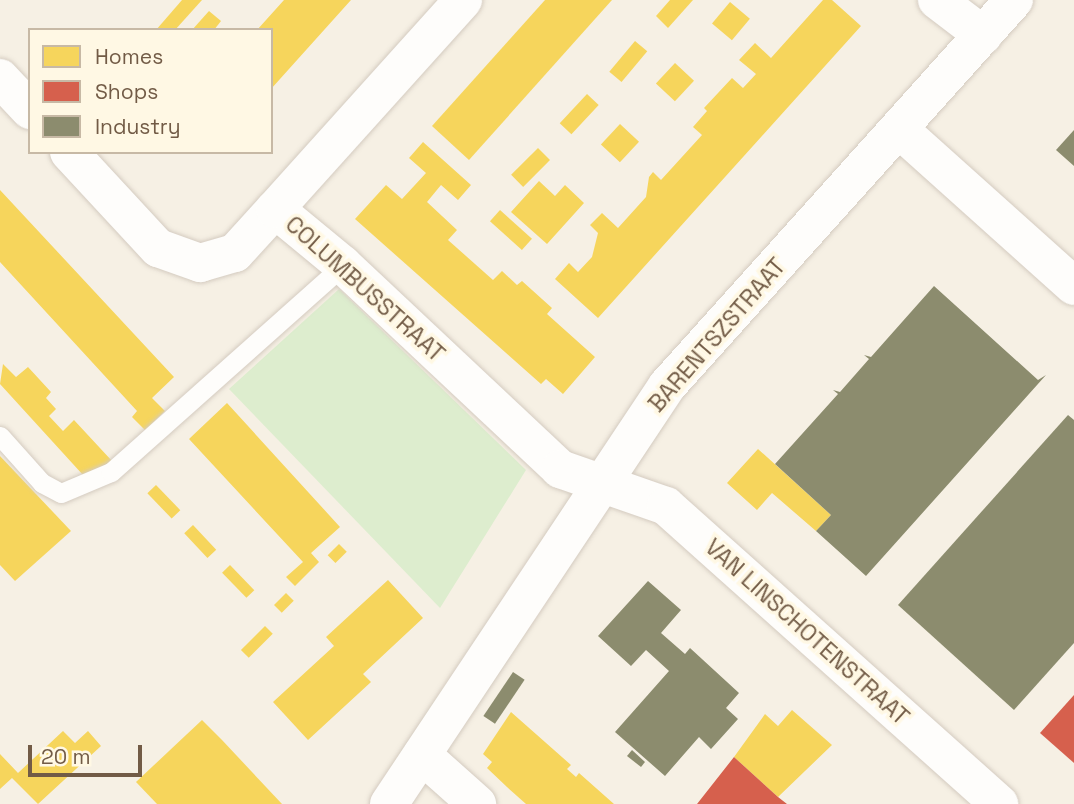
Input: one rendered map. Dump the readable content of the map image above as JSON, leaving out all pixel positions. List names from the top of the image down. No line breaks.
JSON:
{"streets":{"street":["COLUMBUSSTRAAT","BARENTSZSTRAAT","VAN LINSCHOTENSTRAAT"]},"crossings":[["COLUMBUSSTRAAT","BARENTSZSTRAAT"],["COLUMBUSSTRAAT","VAN LINSCHOTENSTRAAT"],["BARENTSZSTRAAT","VAN LINSCHOTENSTRAAT"]],"legend":["Homes","Shops","Industry"],"scale_bar":"20 m"}
